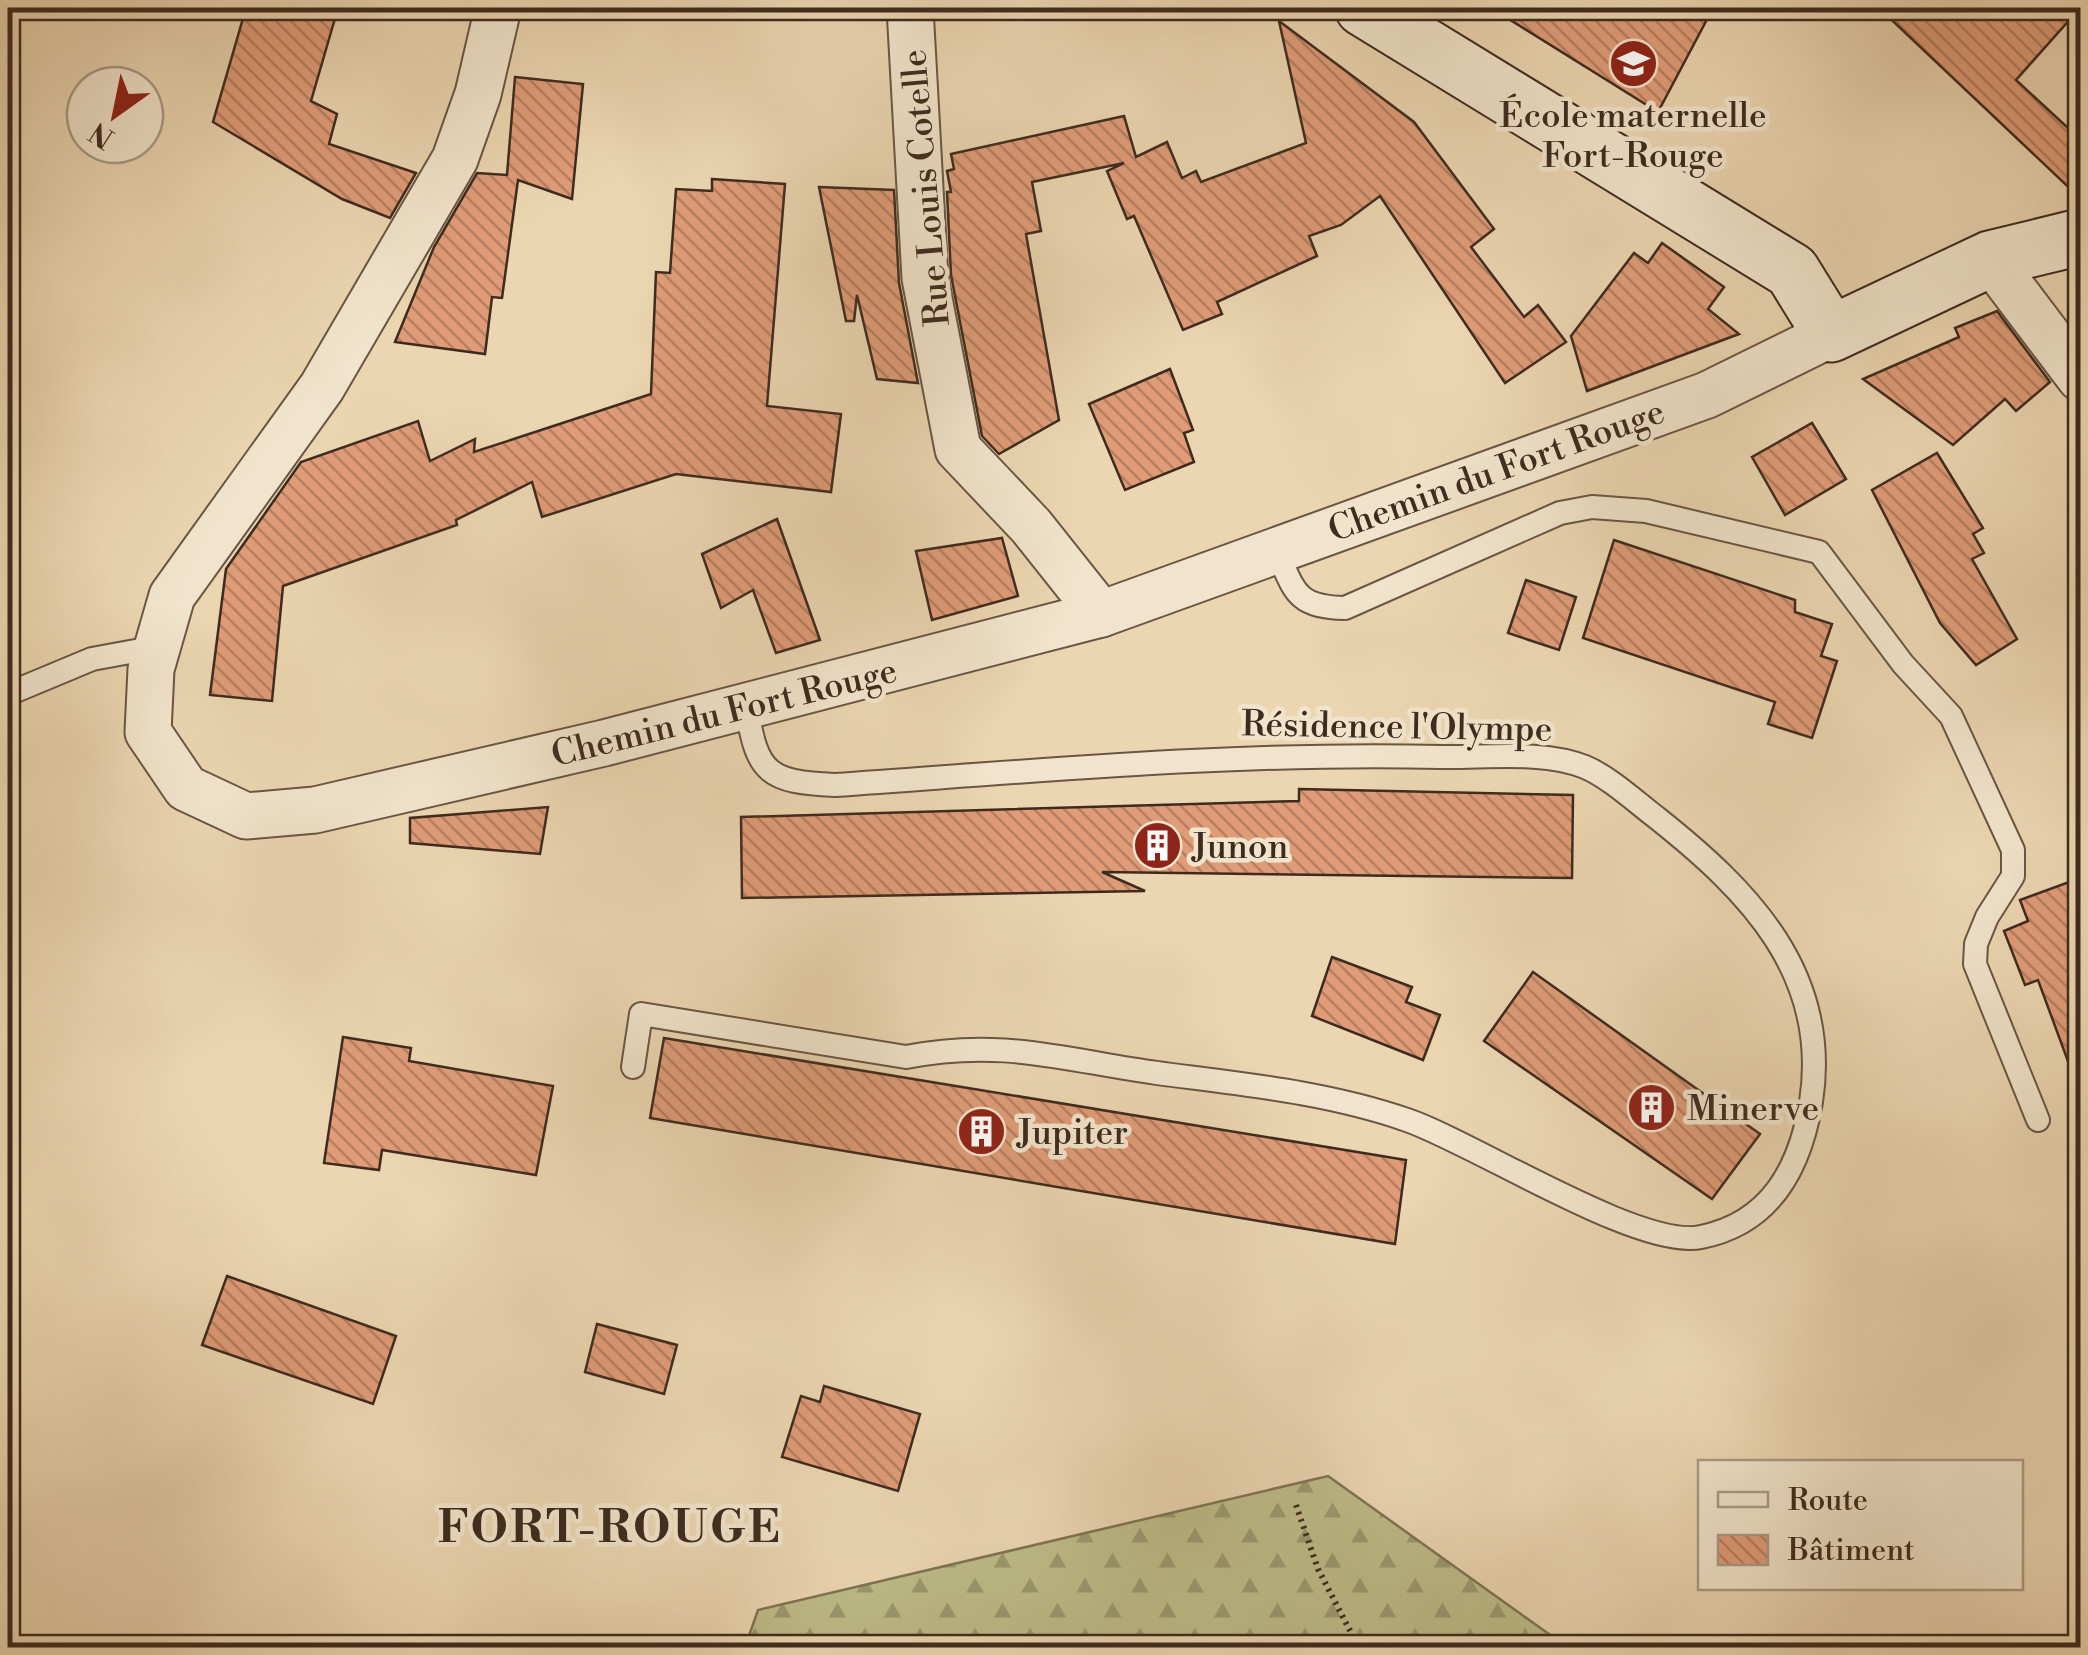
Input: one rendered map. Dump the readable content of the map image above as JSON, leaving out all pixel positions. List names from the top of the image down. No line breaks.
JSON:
{"streets":{"main road":["Chemin du Fort Rouge"],"street":["Rue Louis Cotelle"],"lane":["Résidence l'Olympe"]},"crossings":[["Rue Louis Cotelle","Chemin du Fort Rouge"],["Chemin du Fort Rouge","Résidence l'Olympe"]],"districts":["FORT-ROUGE"],"places":{"school or university":["École maternelle Fort-Rouge"],"building":["Junon","Minerve","Jupiter"]},"legend":["Route","Bâtiment"],"north":"bottom left"}
